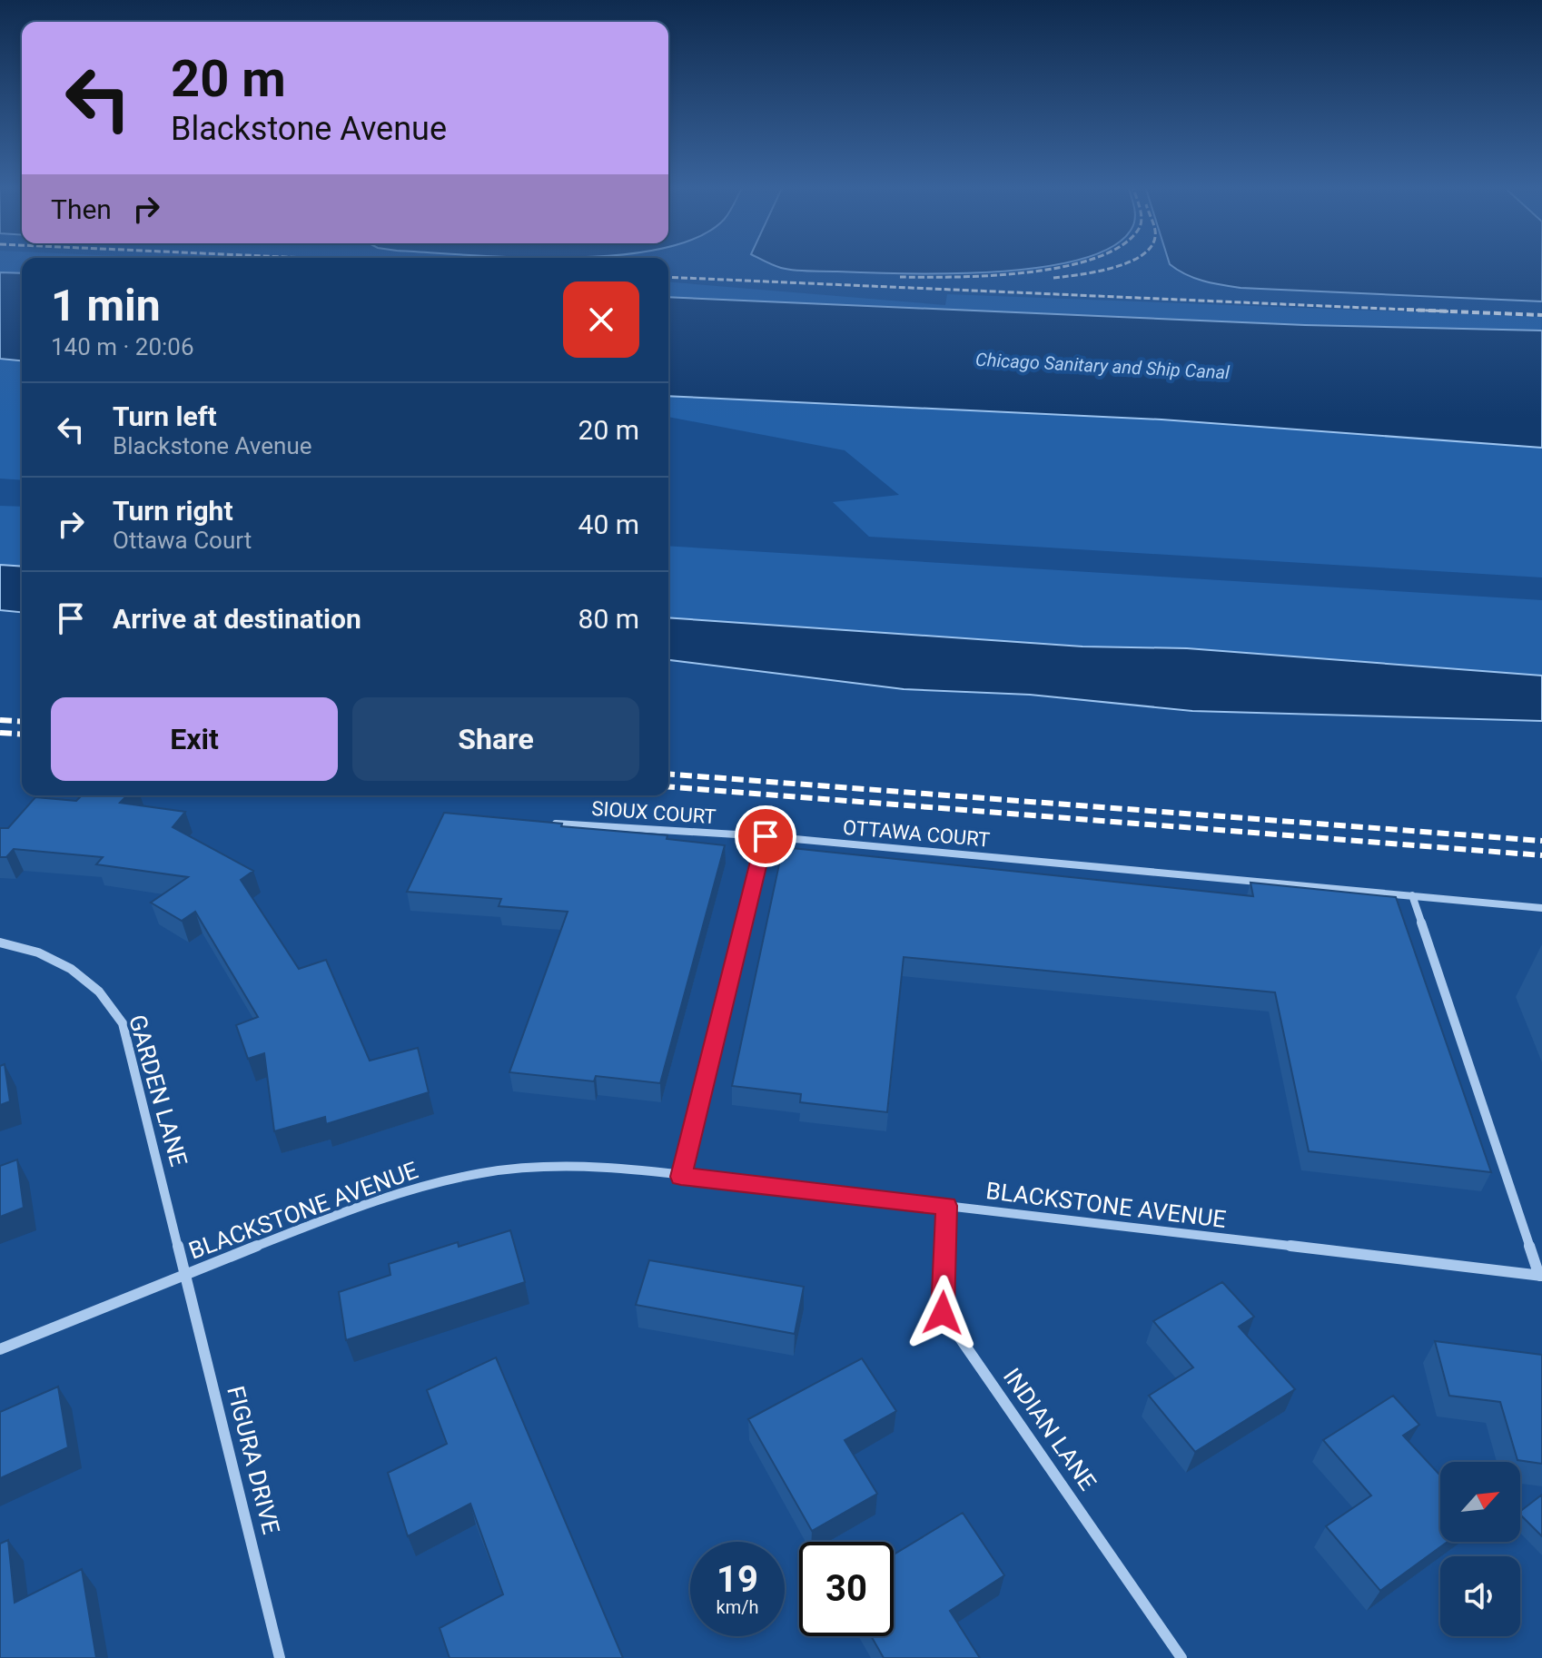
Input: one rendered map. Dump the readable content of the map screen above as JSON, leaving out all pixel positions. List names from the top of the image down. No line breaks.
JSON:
{"streets":{"street":["SIOUX COURT","OTTAWA COURT","GARDEN LANE","BLACKSTONE AVENUE","INDIAN LANE","FIGURA DRIVE"]},"crossings":[["SIOUX COURT","OTTAWA COURT"],["GARDEN LANE","BLACKSTONE AVENUE"],["GARDEN LANE","FIGURA DRIVE"],["BLACKSTONE AVENUE","INDIAN LANE"],["BLACKSTONE AVENUE","FIGURA DRIVE"]],"water":["Chicago Sanitary and Ship Canal"],"north":"top right","page":{"turn":["20 m","Blackstone Avenue"],"then":"Then","heading":["1 min","140 m · 20:06"],"list":[{"name":"Turn left","note":"Blackstone Avenue","value":"20 m"},{"name":"Turn right","note":"Ottawa Court","value":"40 m"},{"name":"Arrive at destination","value":"80 m"}],"buttons":["Exit","Share"],"speed":"19 km/h","limit":"30"}}
